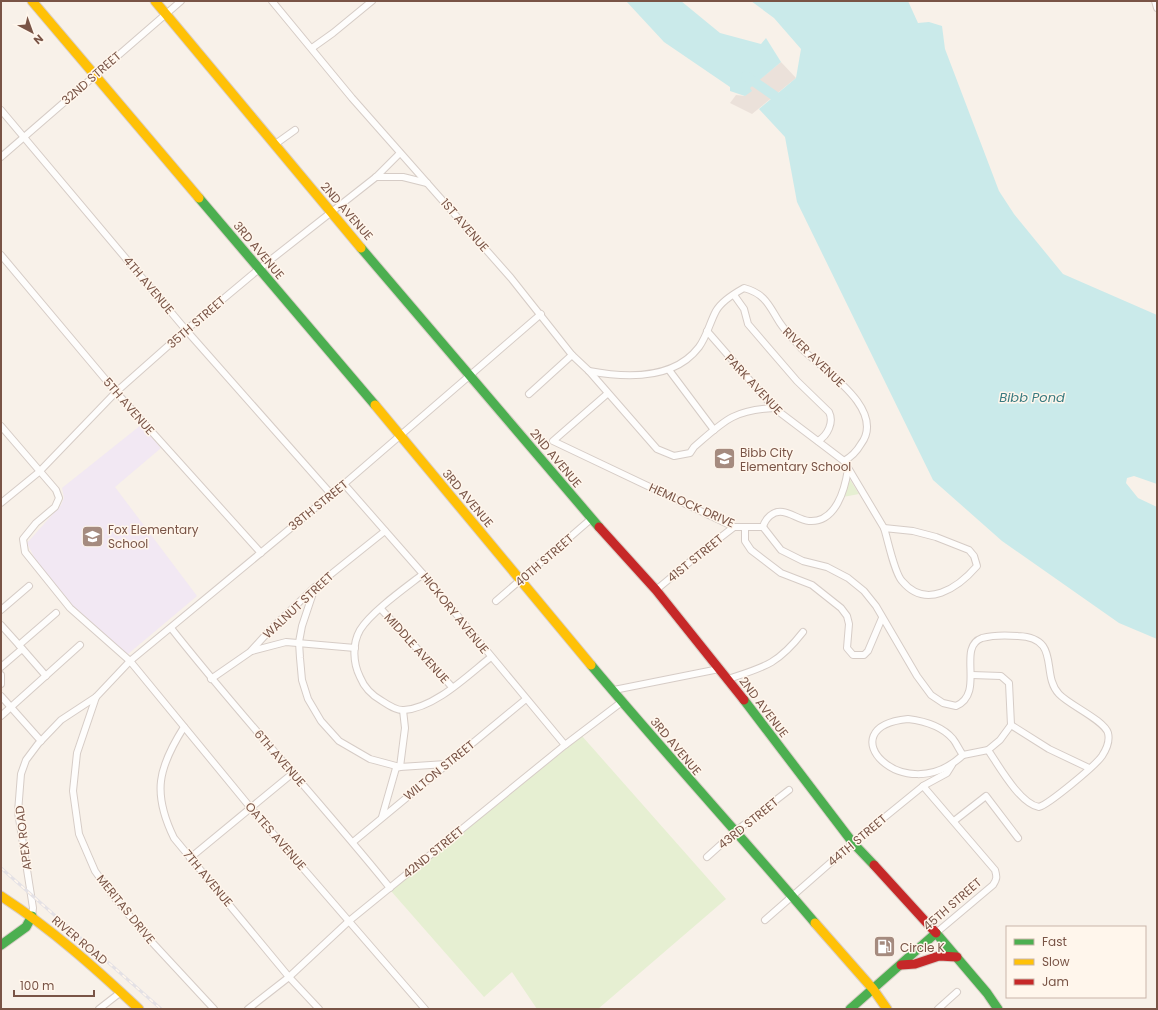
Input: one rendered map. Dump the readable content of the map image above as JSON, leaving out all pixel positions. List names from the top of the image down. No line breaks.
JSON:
{"streets":{"main road":["2ND AVENUE","3RD AVENUE","45TH STREET","RIVER ROAD"],"street":["32ND STREET","1ST AVENUE","4TH AVENUE","35TH STREET","RIVER AVENUE","PARK AVENUE","5TH AVENUE","38TH STREET","HEMLOCK DRIVE","41ST STREET","40TH STREET","WALNUT STREET","HICKORY AVENUE","MIDDLE AVENUE","6TH AVENUE","WILTON STREET","43RD STREET","OATES AVENUE","APEX ROAD","44TH STREET","42ND STREET","7TH AVENUE","MERITAS DRIVE"]},"crossings":[["32ND STREET","2ND AVENUE"],["32ND STREET","3RD AVENUE"],["32ND STREET","4TH AVENUE"],["2ND AVENUE","35TH STREET"],["2ND AVENUE","38TH STREET"],["2ND AVENUE","41ST STREET"],["2ND AVENUE","40TH STREET"],["2ND AVENUE","44TH STREET"],["2ND AVENUE","45TH STREET"],["1ST AVENUE","35TH STREET"],["1ST AVENUE","38TH STREET"],["1ST AVENUE","HEMLOCK DRIVE"],["3RD AVENUE","35TH STREET"],["3RD AVENUE","38TH STREET"],["3RD AVENUE","40TH STREET"],["3RD AVENUE","43RD STREET"],["3RD AVENUE","44TH STREET"],["3RD AVENUE","42ND STREET"],["3RD AVENUE","45TH STREET"],["4TH AVENUE","35TH STREET"],["4TH AVENUE","38TH STREET"],["35TH STREET","5TH AVENUE"],["RIVER AVENUE","PARK AVENUE"],["5TH AVENUE","38TH STREET"],["38TH STREET","HICKORY AVENUE"],["38TH STREET","6TH AVENUE"],["38TH STREET","OATES AVENUE"],["38TH STREET","APEX ROAD"],["38TH STREET","MERITAS DRIVE"],["HEMLOCK DRIVE","41ST STREET"],["WALNUT STREET","HICKORY AVENUE"],["WALNUT STREET","6TH AVENUE"],["HICKORY AVENUE","WILTON STREET"],["HICKORY AVENUE","42ND STREET"],["6TH AVENUE","WILTON STREET"],["6TH AVENUE","42ND STREET"],["OATES AVENUE","42ND STREET"],["OATES AVENUE","7TH AVENUE"],["APEX ROAD","MERITAS DRIVE"],["APEX ROAD","RIVER ROAD"],["42ND STREET","7TH AVENUE"]],"water":["Bibb Pond"],"places":{"school or university":["Bibb City Elementary School","Fox Elementary School"],"fuel station":["Circle K"]},"legend":["Fast","Slow","Jam"],"scale_bar":"100 m","north":"bottom right"}
